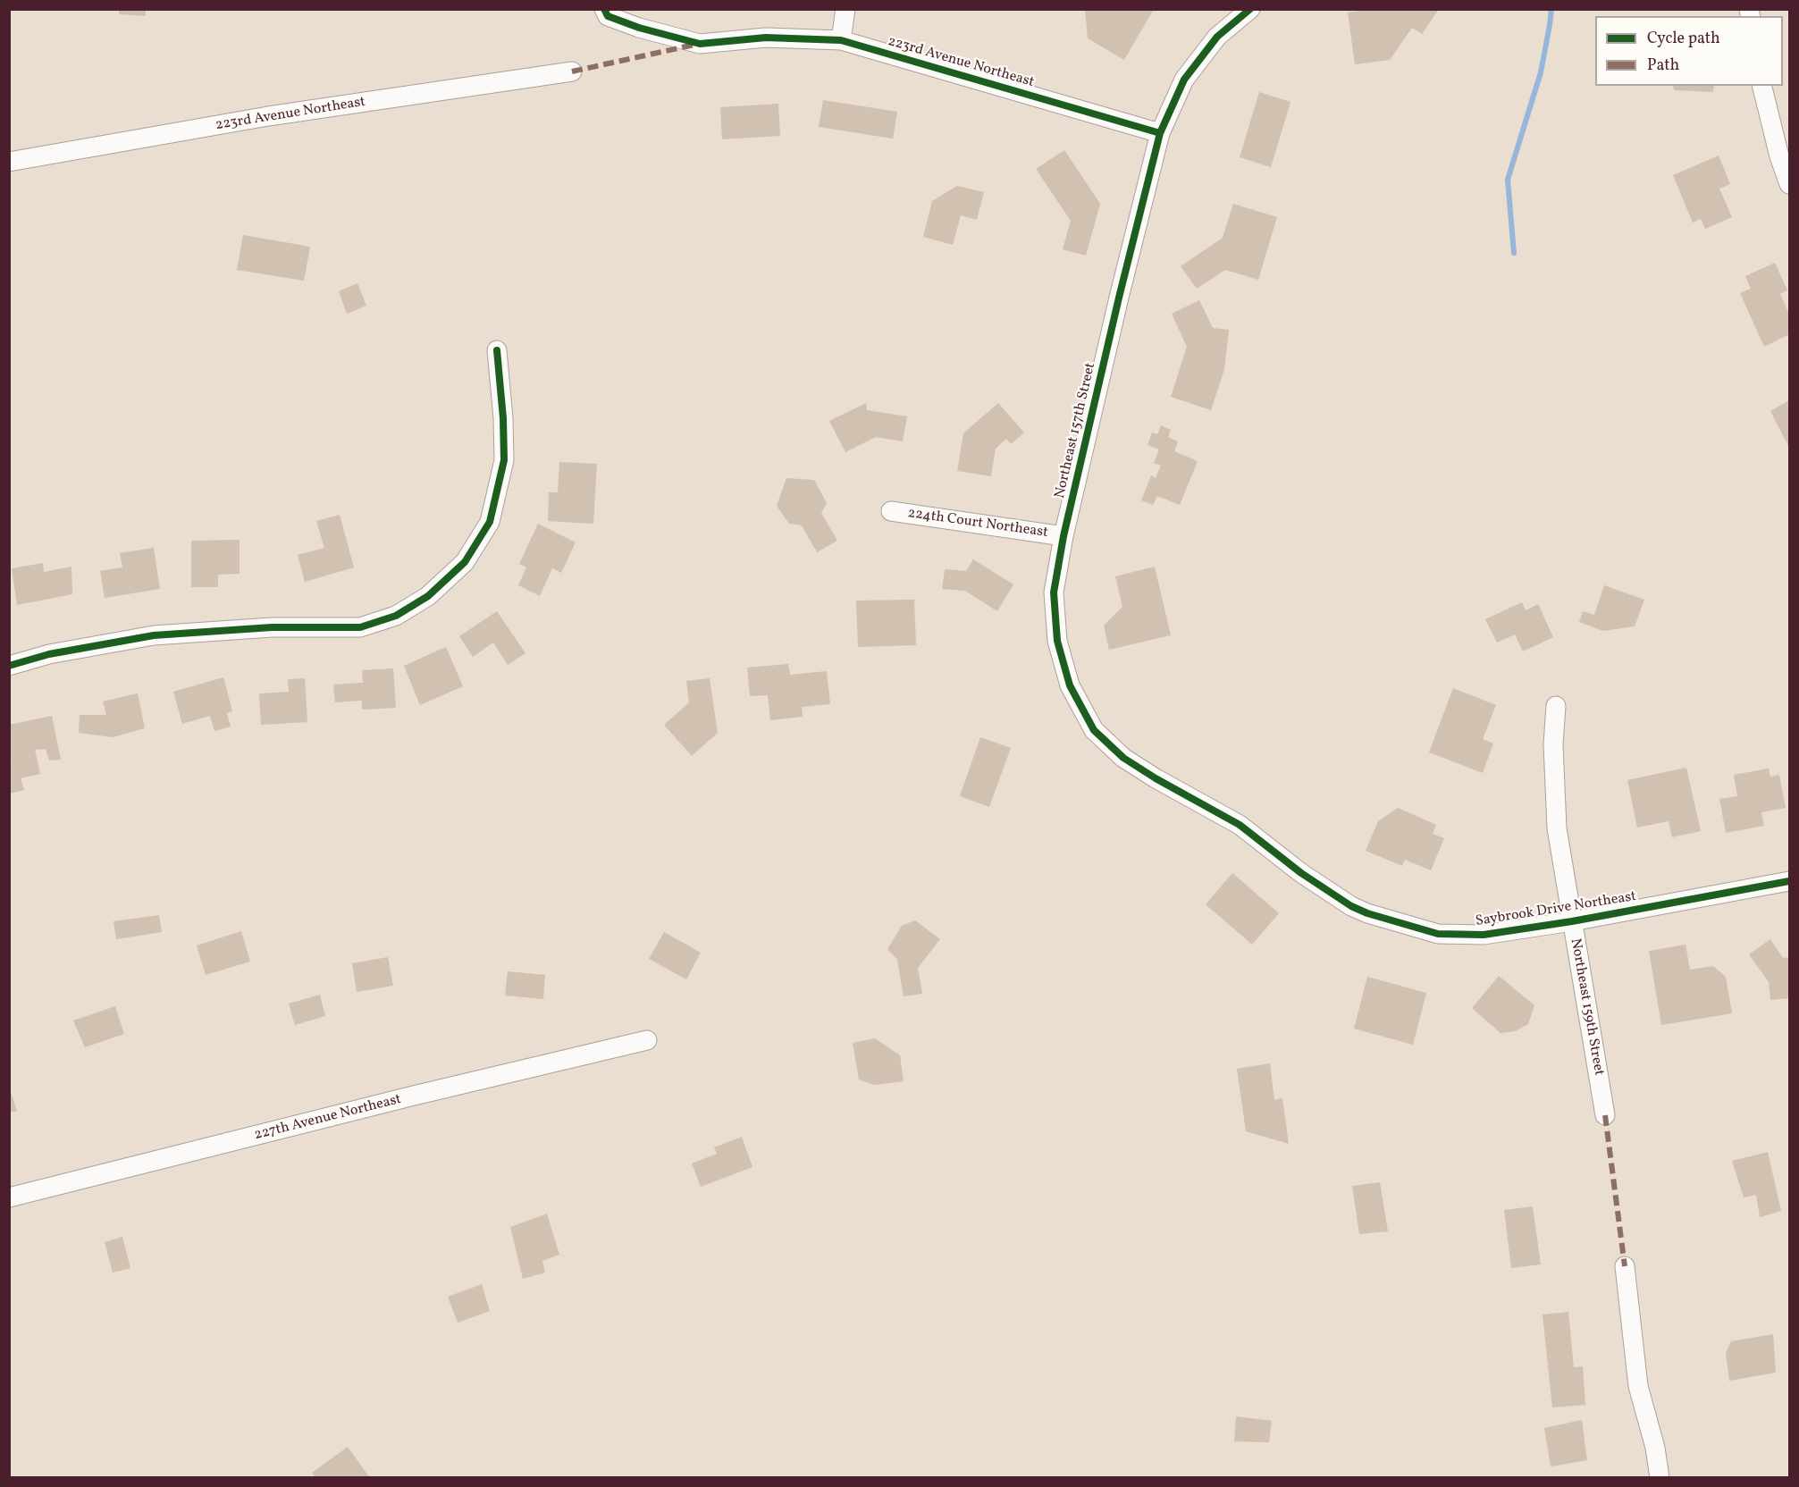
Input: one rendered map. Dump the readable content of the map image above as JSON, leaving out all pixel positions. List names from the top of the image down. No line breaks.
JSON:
{"streets":{"street":["223rd Avenue Northeast","Northeast 157th Street","224th Court Northeast","Saybrook Drive Northeast","Northeast 159th Street","227th Avenue Northeast"]},"crossings":[["223rd Avenue Northeast","Northeast 157th Street"],["Northeast 157th Street","224th Court Northeast"],["Northeast 157th Street","Saybrook Drive Northeast"],["Saybrook Drive Northeast","Northeast 159th Street"]],"legend":["Cycle path","Path"]}
